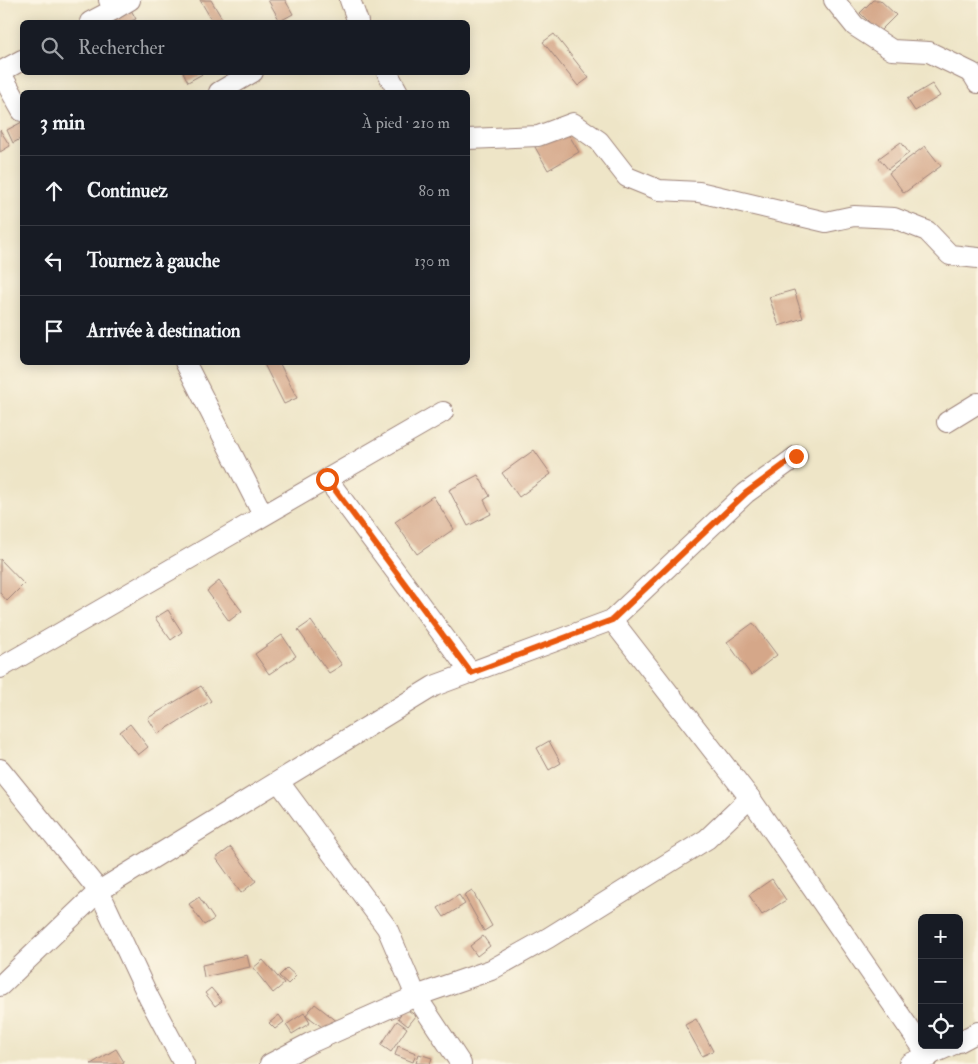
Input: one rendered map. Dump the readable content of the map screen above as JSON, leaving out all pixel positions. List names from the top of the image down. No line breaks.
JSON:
{"page":{"search":"Rechercher","heading":["3 min","À pied · 210 m"],"list":[["Continuez","80 m"],["Tournez à gauche","130 m"],"Arrivée à destination"],"map_buttons":["+","−"]}}
